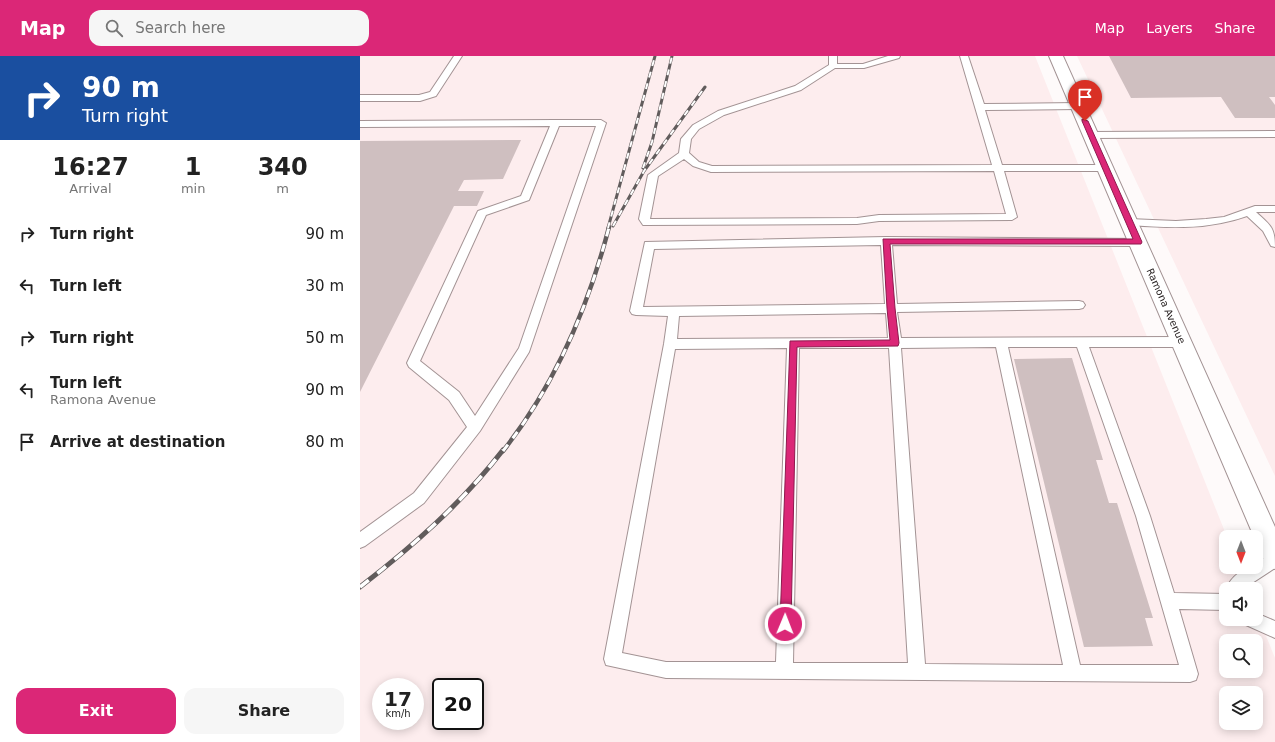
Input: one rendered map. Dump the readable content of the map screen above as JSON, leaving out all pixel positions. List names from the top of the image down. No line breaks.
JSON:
{"streets":{"main road":["Ramona Avenue"]},"north":"bottom","page":{"header":"Map","search":"Search here","nav":["Map","Layers","Share"],"turn":["90 m","Turn right"],"eta":["16:27","Arrival","1","min","340","m"],"list":[{"name":"Turn right","value":"90 m"},{"name":"Turn left","value":"30 m"},{"name":"Turn right","value":"50 m"},{"name":"Turn left","note":"Ramona Avenue","value":"90 m"},{"name":"Arrive at destination","value":"80 m"}],"speed":"17 km/h","limit":"20","buttons":["Exit","Share"]}}
